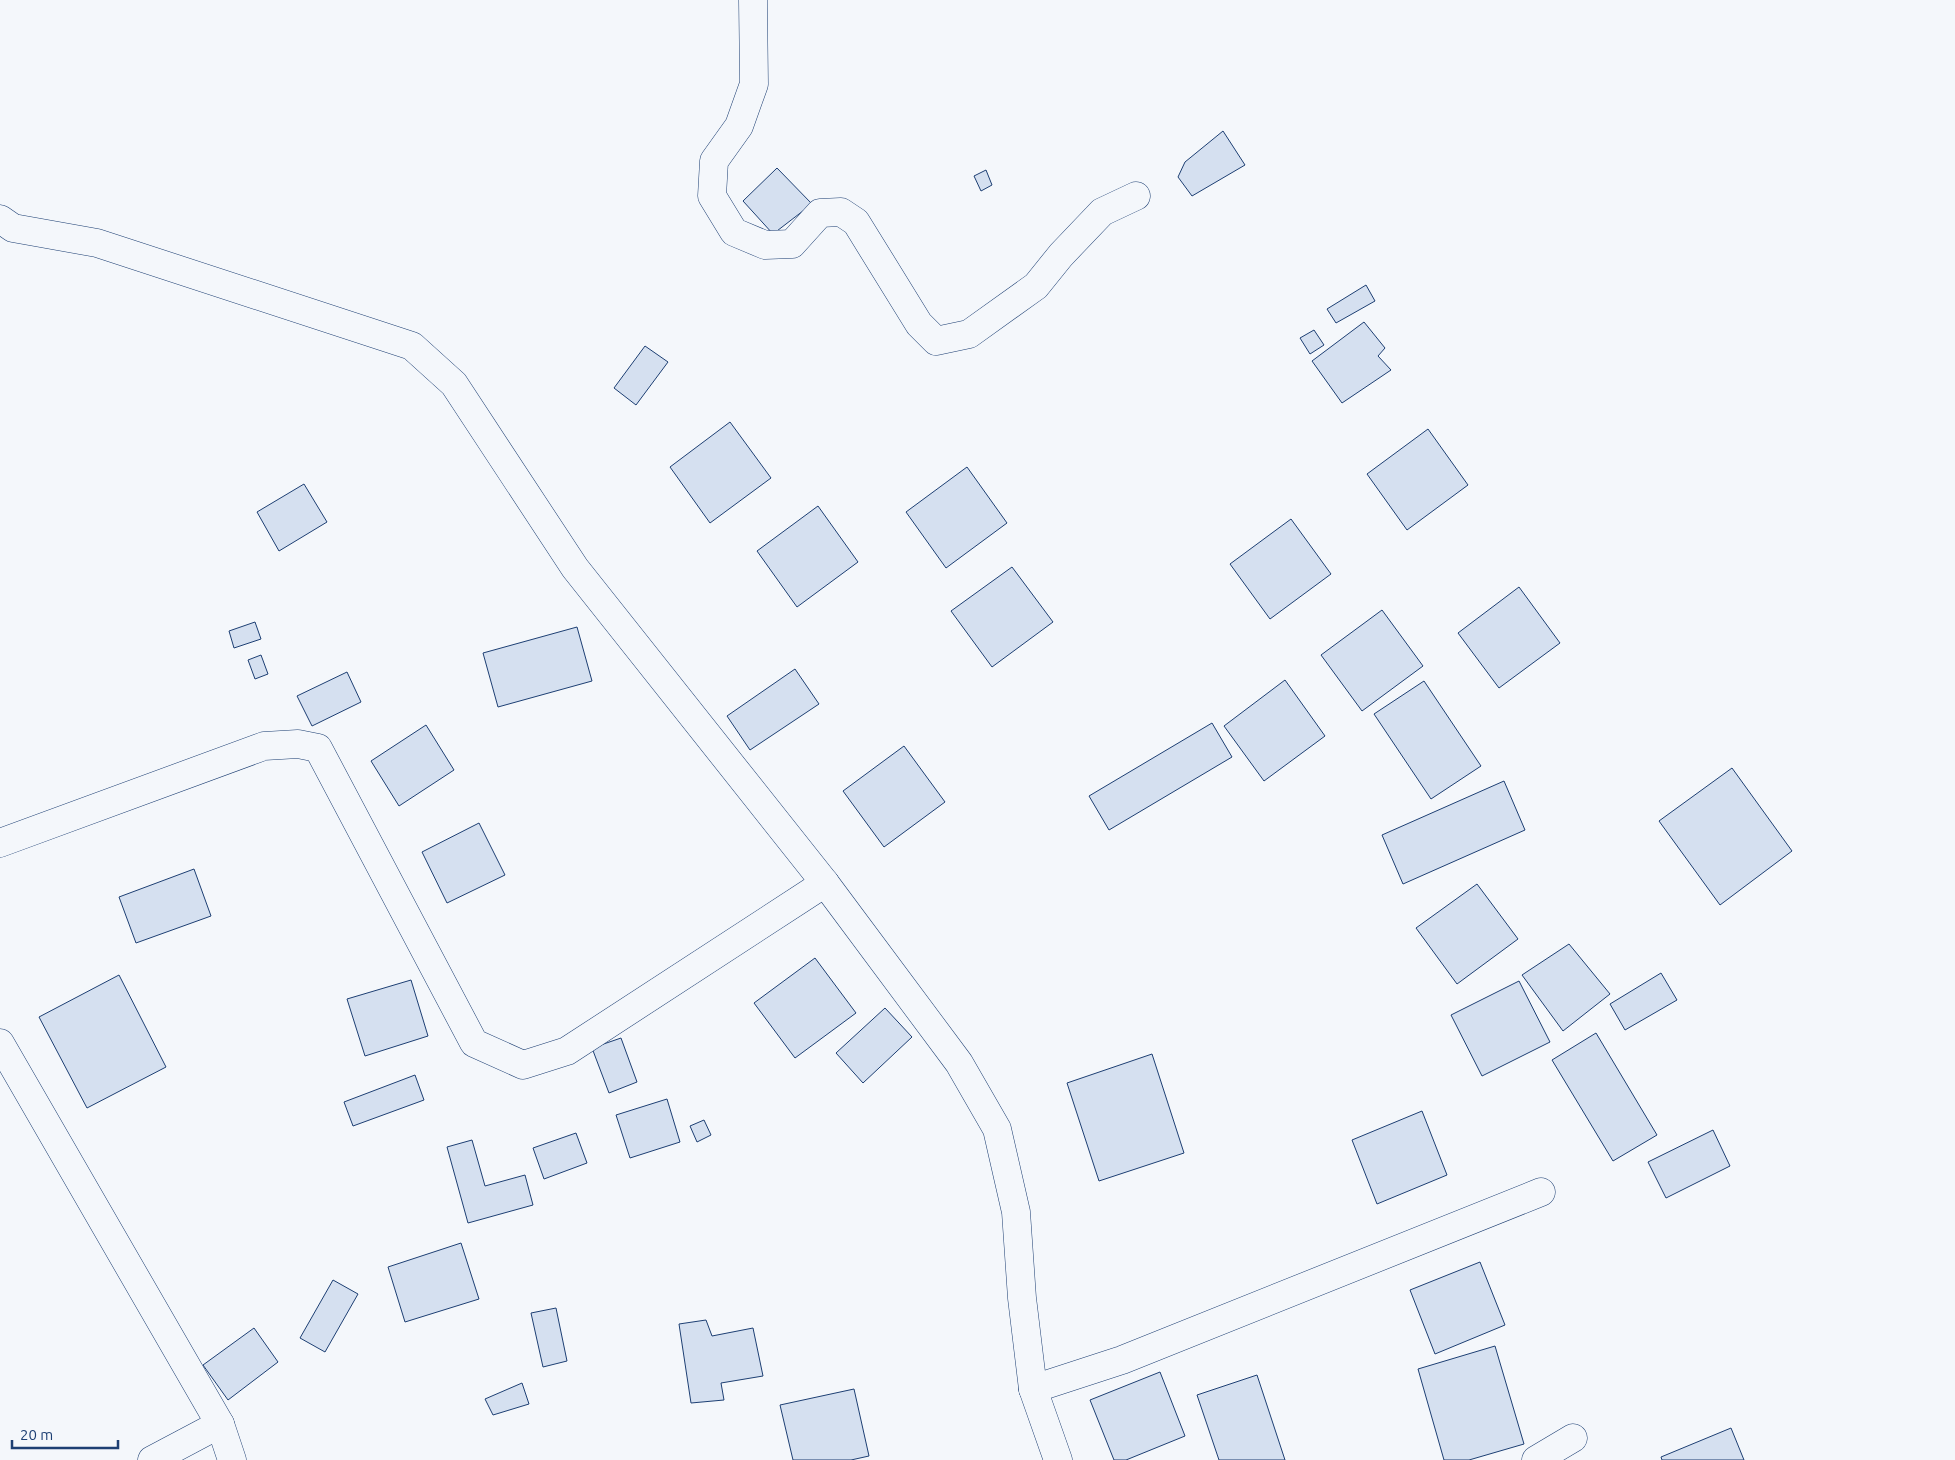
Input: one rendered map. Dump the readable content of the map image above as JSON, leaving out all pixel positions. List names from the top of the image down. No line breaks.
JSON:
{"scale_bar":"20 m"}
